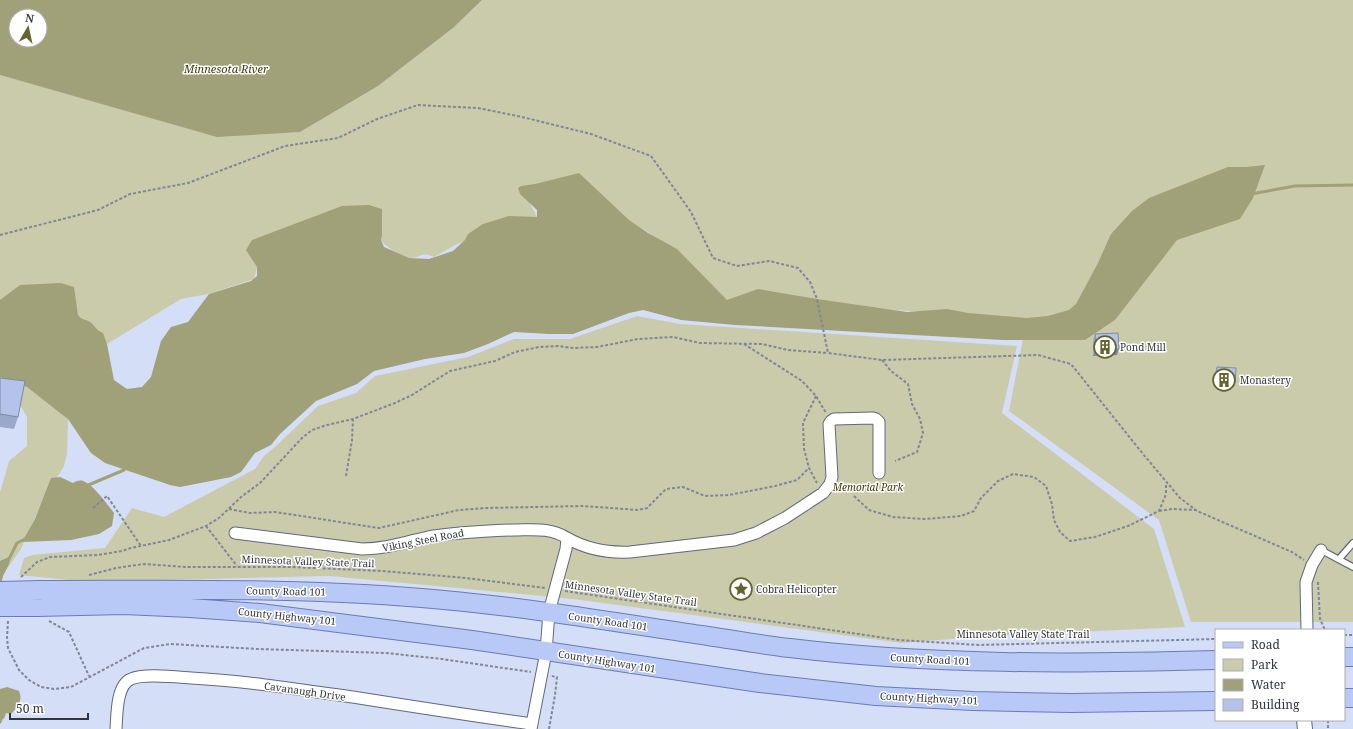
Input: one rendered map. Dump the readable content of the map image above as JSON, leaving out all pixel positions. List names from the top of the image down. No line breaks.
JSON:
{"streets":{"main road":["County Road 101","County Highway 101"],"street":["Viking Steel Road","Cavanaugh Drive"],"path":["Minnesota Valley State Trail"]},"crossings":[["County Road 101","County Highway 101"]],"water":["Minnesota River"],"parks":["Memorial Park"],"places":{"building":["Pond Mill","Monastery"],"place":["Cobra Helicopter"]},"legend":["Road","Park","Water","Building"],"scale_bar":"50 m","north":"top"}
